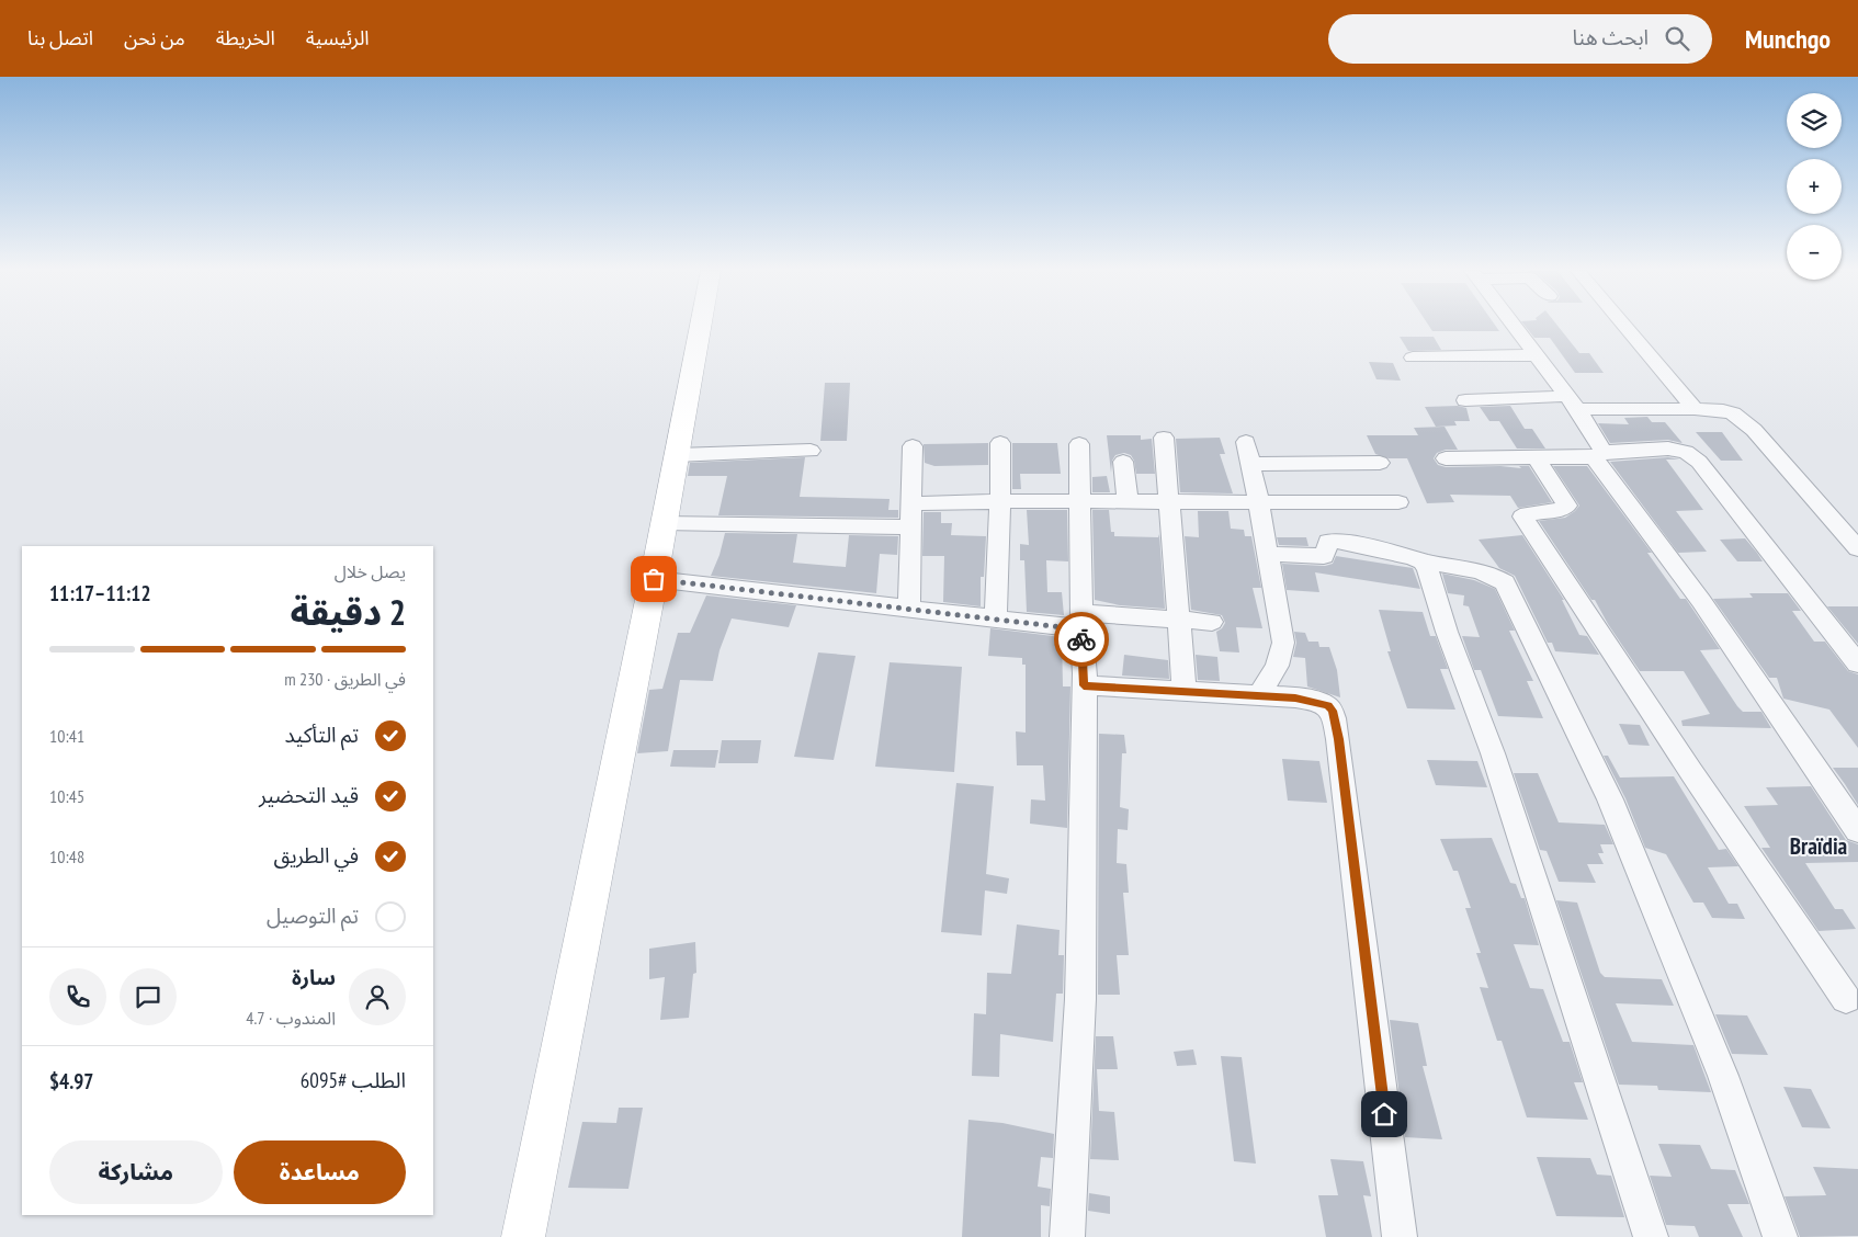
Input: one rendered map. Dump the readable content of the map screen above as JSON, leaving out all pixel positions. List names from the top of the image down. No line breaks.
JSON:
{"districts":["Braïdia"],"page":{"header":"Munchgo","search":"ابحث هنا","nav":["الرئيسية","الخريطة","من نحن","اتصل بنا"],"map_buttons":["+","−"],"heading":["2 دقيقة","يصل خلال","11:12–11:17"],"panel":["سارة","المندوب · 4.7","الطلب #6095","$4.97"],"bar":"في الطريق · 230 m","list":[["تم التأكيد","10:41"],["قيد التحضير","10:45"],["في الطريق","10:48"],"تم التوصيل"],"buttons":["مساعدة","مشاركة"]}}
